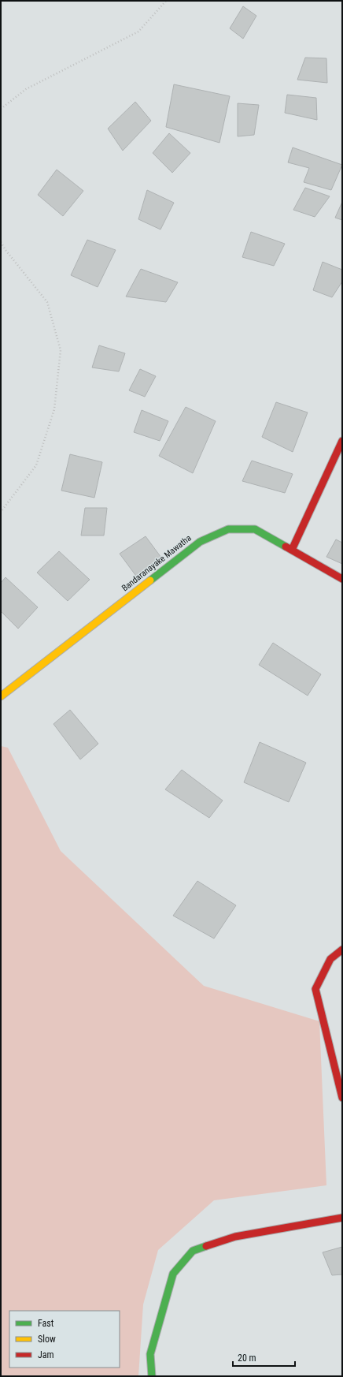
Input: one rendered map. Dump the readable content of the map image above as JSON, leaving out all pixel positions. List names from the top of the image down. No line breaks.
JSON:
{"streets":{"street":["Bandaranayake Mawatha"]},"legend":["Fast","Slow","Jam"],"scale_bar":"20 m"}
